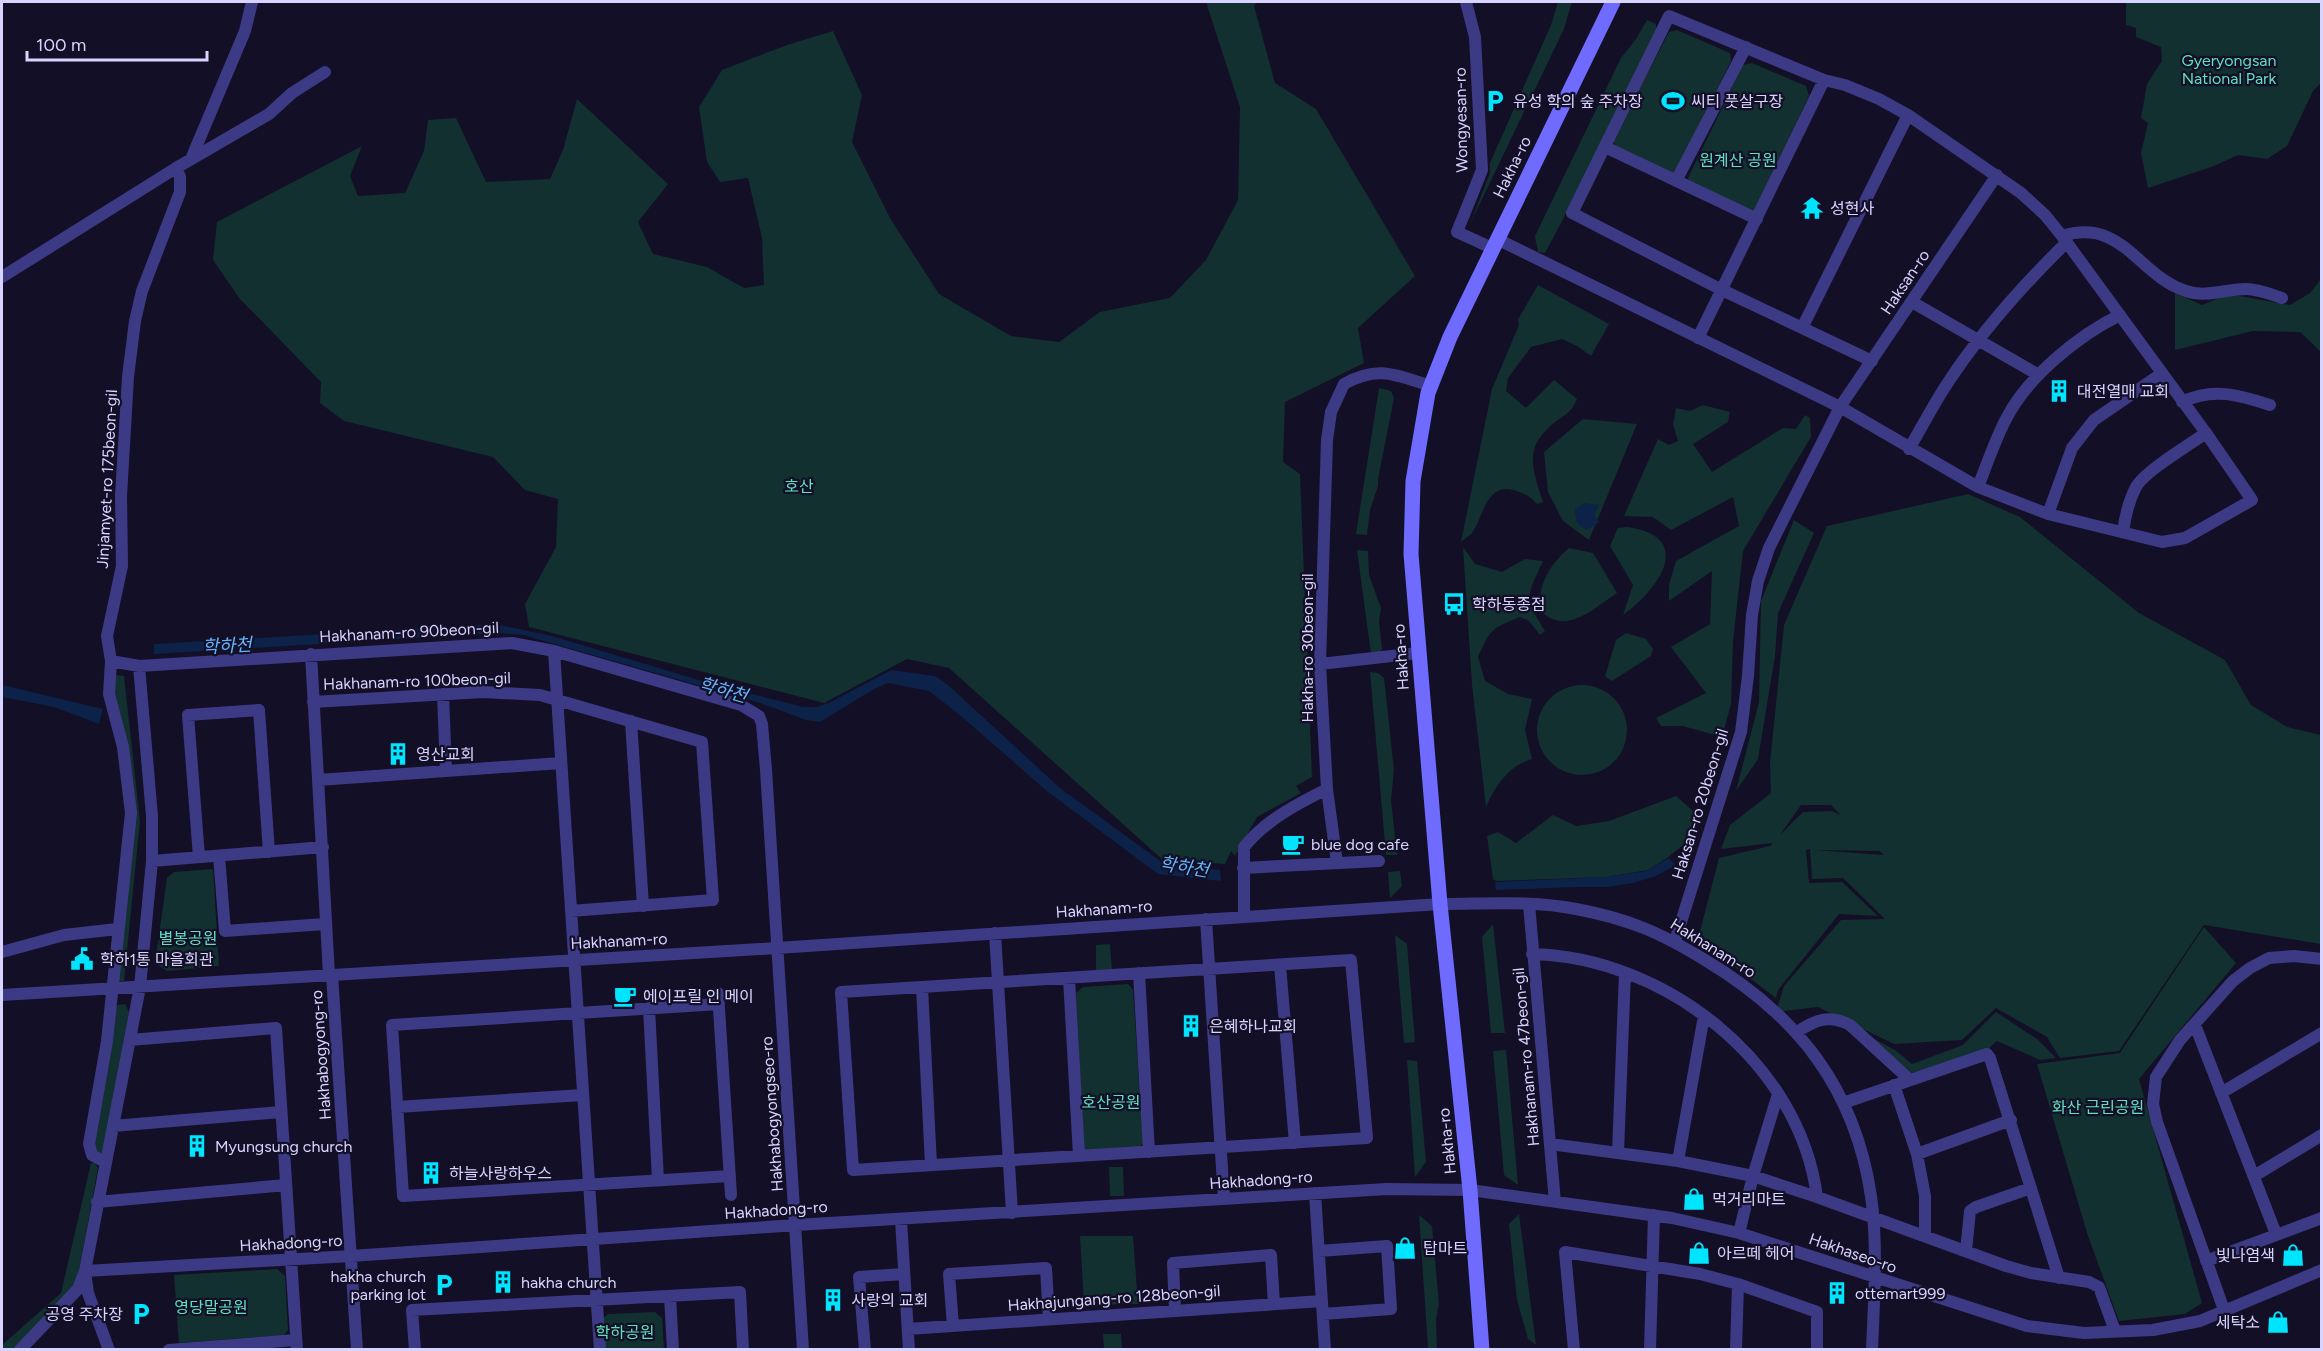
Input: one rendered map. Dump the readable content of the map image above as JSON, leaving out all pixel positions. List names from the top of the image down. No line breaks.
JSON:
{"streets":{"street":["Wongyesan-ro","Hakha-ro","Haksan-ro","Jinjamyet-ro 175beon-gil","Hakhanam-ro 90beon-gil","Hakha-ro 30beon-gil","Hakhanam-ro 100beon-gil","Haksan-ro 20beon-gil","Hakhanam-ro","Hakhabogyong-ro","Hakhanam-ro 47beon-gil","Hakhabogyongseo-ro","Hakhadong-ro","Hakhaseo-ro","Hakhajungang-ro 128beon-gil"]},"crossings":[["Wongyesan-ro","Hakha-ro"],["Hakha-ro","Hakha-ro 30beon-gil"],["Hakha-ro","Hakhanam-ro"],["Hakha-ro","Hakhadong-ro"],["Hakha-ro","Hakhaseo-ro"],["Haksan-ro","Haksan-ro 20beon-gil"],["Jinjamyet-ro 175beon-gil","Hakhanam-ro 90beon-gil"],["Jinjamyet-ro 175beon-gil","Hakhanam-ro"],["Hakhanam-ro 90beon-gil","Hakhanam-ro"],["Hakhanam-ro 90beon-gil","Hakhabogyong-ro"],["Hakhanam-ro 90beon-gil","Hakhabogyongseo-ro"],["Hakhanam-ro 100beon-gil","Hakhabogyong-ro"],["Haksan-ro 20beon-gil","Hakhanam-ro"],["Hakhanam-ro","Hakhabogyong-ro"],["Hakhanam-ro","Hakhabogyongseo-ro"],["Hakhanam-ro","Hakhaseo-ro"],["Hakhabogyong-ro","Hakhadong-ro"],["Hakhanam-ro 47beon-gil","Hakhaseo-ro"],["Hakhabogyongseo-ro","Hakhadong-ro"],["Hakhadong-ro","Hakhaseo-ro"]],"water":["학하천"],"parks":["Gyeryongsan National Park","원계산 공원","호산","별봉공원","호산공원","화산 근린공원","영당말공원","학하공원"],"places":{"parking":["유성 학의 숲 주차장","hakha church parking lot","공영 주차장"],"sports":["씨티 풋살구장"],"temple":["성현사"],"building":["대전열매 교회","영산교회","은혜하나교회","Myungsung church","하늘사랑하우스","hakha church","ottemart999","사랑의 교회"],"bus stop":["학하동종점"],"cafe":["blue dog cafe","에이프릴 인 메이"],"public building":["학하1통 마을회관"],"shop":["먹거리마트","탑마트","아르떼 헤어","빛나염색","세탁소"]},"scale_bar":"100 m"}
